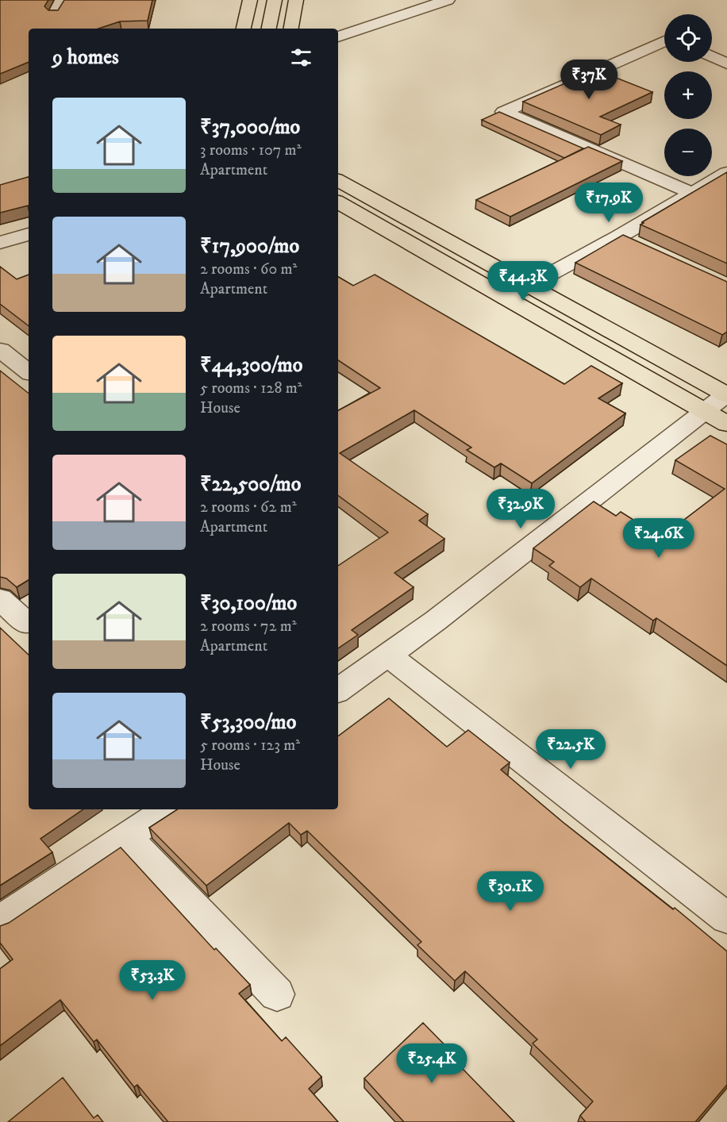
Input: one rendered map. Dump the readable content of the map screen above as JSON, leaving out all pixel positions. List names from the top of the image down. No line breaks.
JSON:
{"page":{"map_buttons":["+","−"],"heading":"9 homes","price":["₹37K","₹17.9K","₹44.3K","₹32.9K","₹24.6K","₹22.5K","₹30.1K","₹53.3K","₹25.4K"],"list":[{"name":"₹37,000/mo","note":"3 rooms · 107 m² · Apartment"},{"name":"₹17,900/mo","note":"2 rooms · 60 m² · Apartment"},{"name":"₹44,300/mo","note":"5 rooms · 128 m² · House"},{"name":"₹22,500/mo","note":"2 rooms · 62 m² · Apartment"},{"name":"₹30,100/mo","note":"2 rooms · 72 m² · Apartment"},{"name":"₹53,300/mo","note":"5 rooms · 123 m² · House"}]}}
